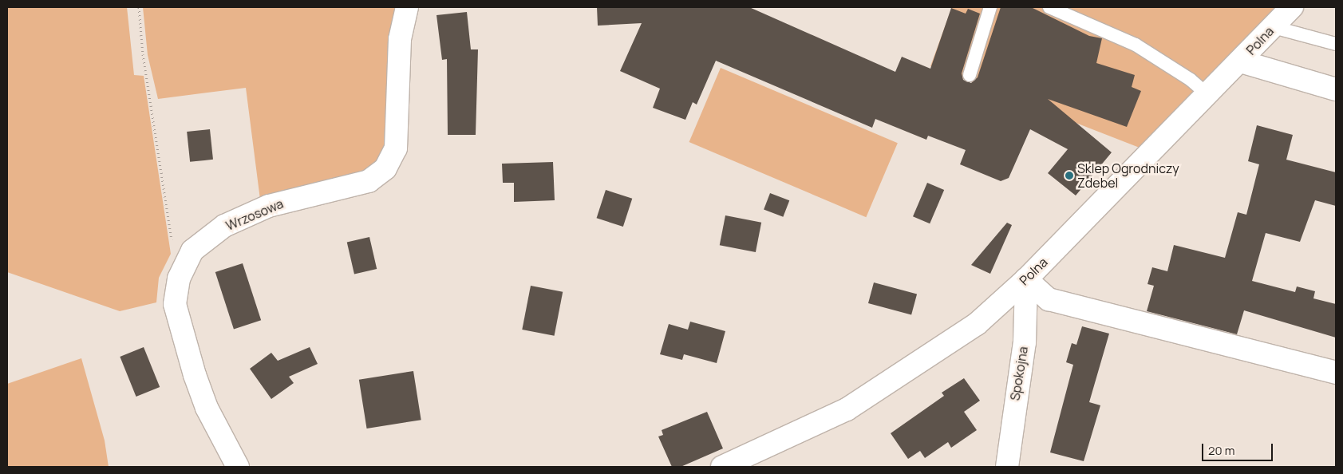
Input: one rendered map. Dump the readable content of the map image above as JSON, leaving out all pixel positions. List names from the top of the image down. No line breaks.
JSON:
{"streets":{"street":["Polna","Wrzosowa","Spokojna"]},"crossings":[["Polna","Spokojna"]],"places":["Sklep Ogrodniczy Zdebel"],"scale_bar":"20 m"}
